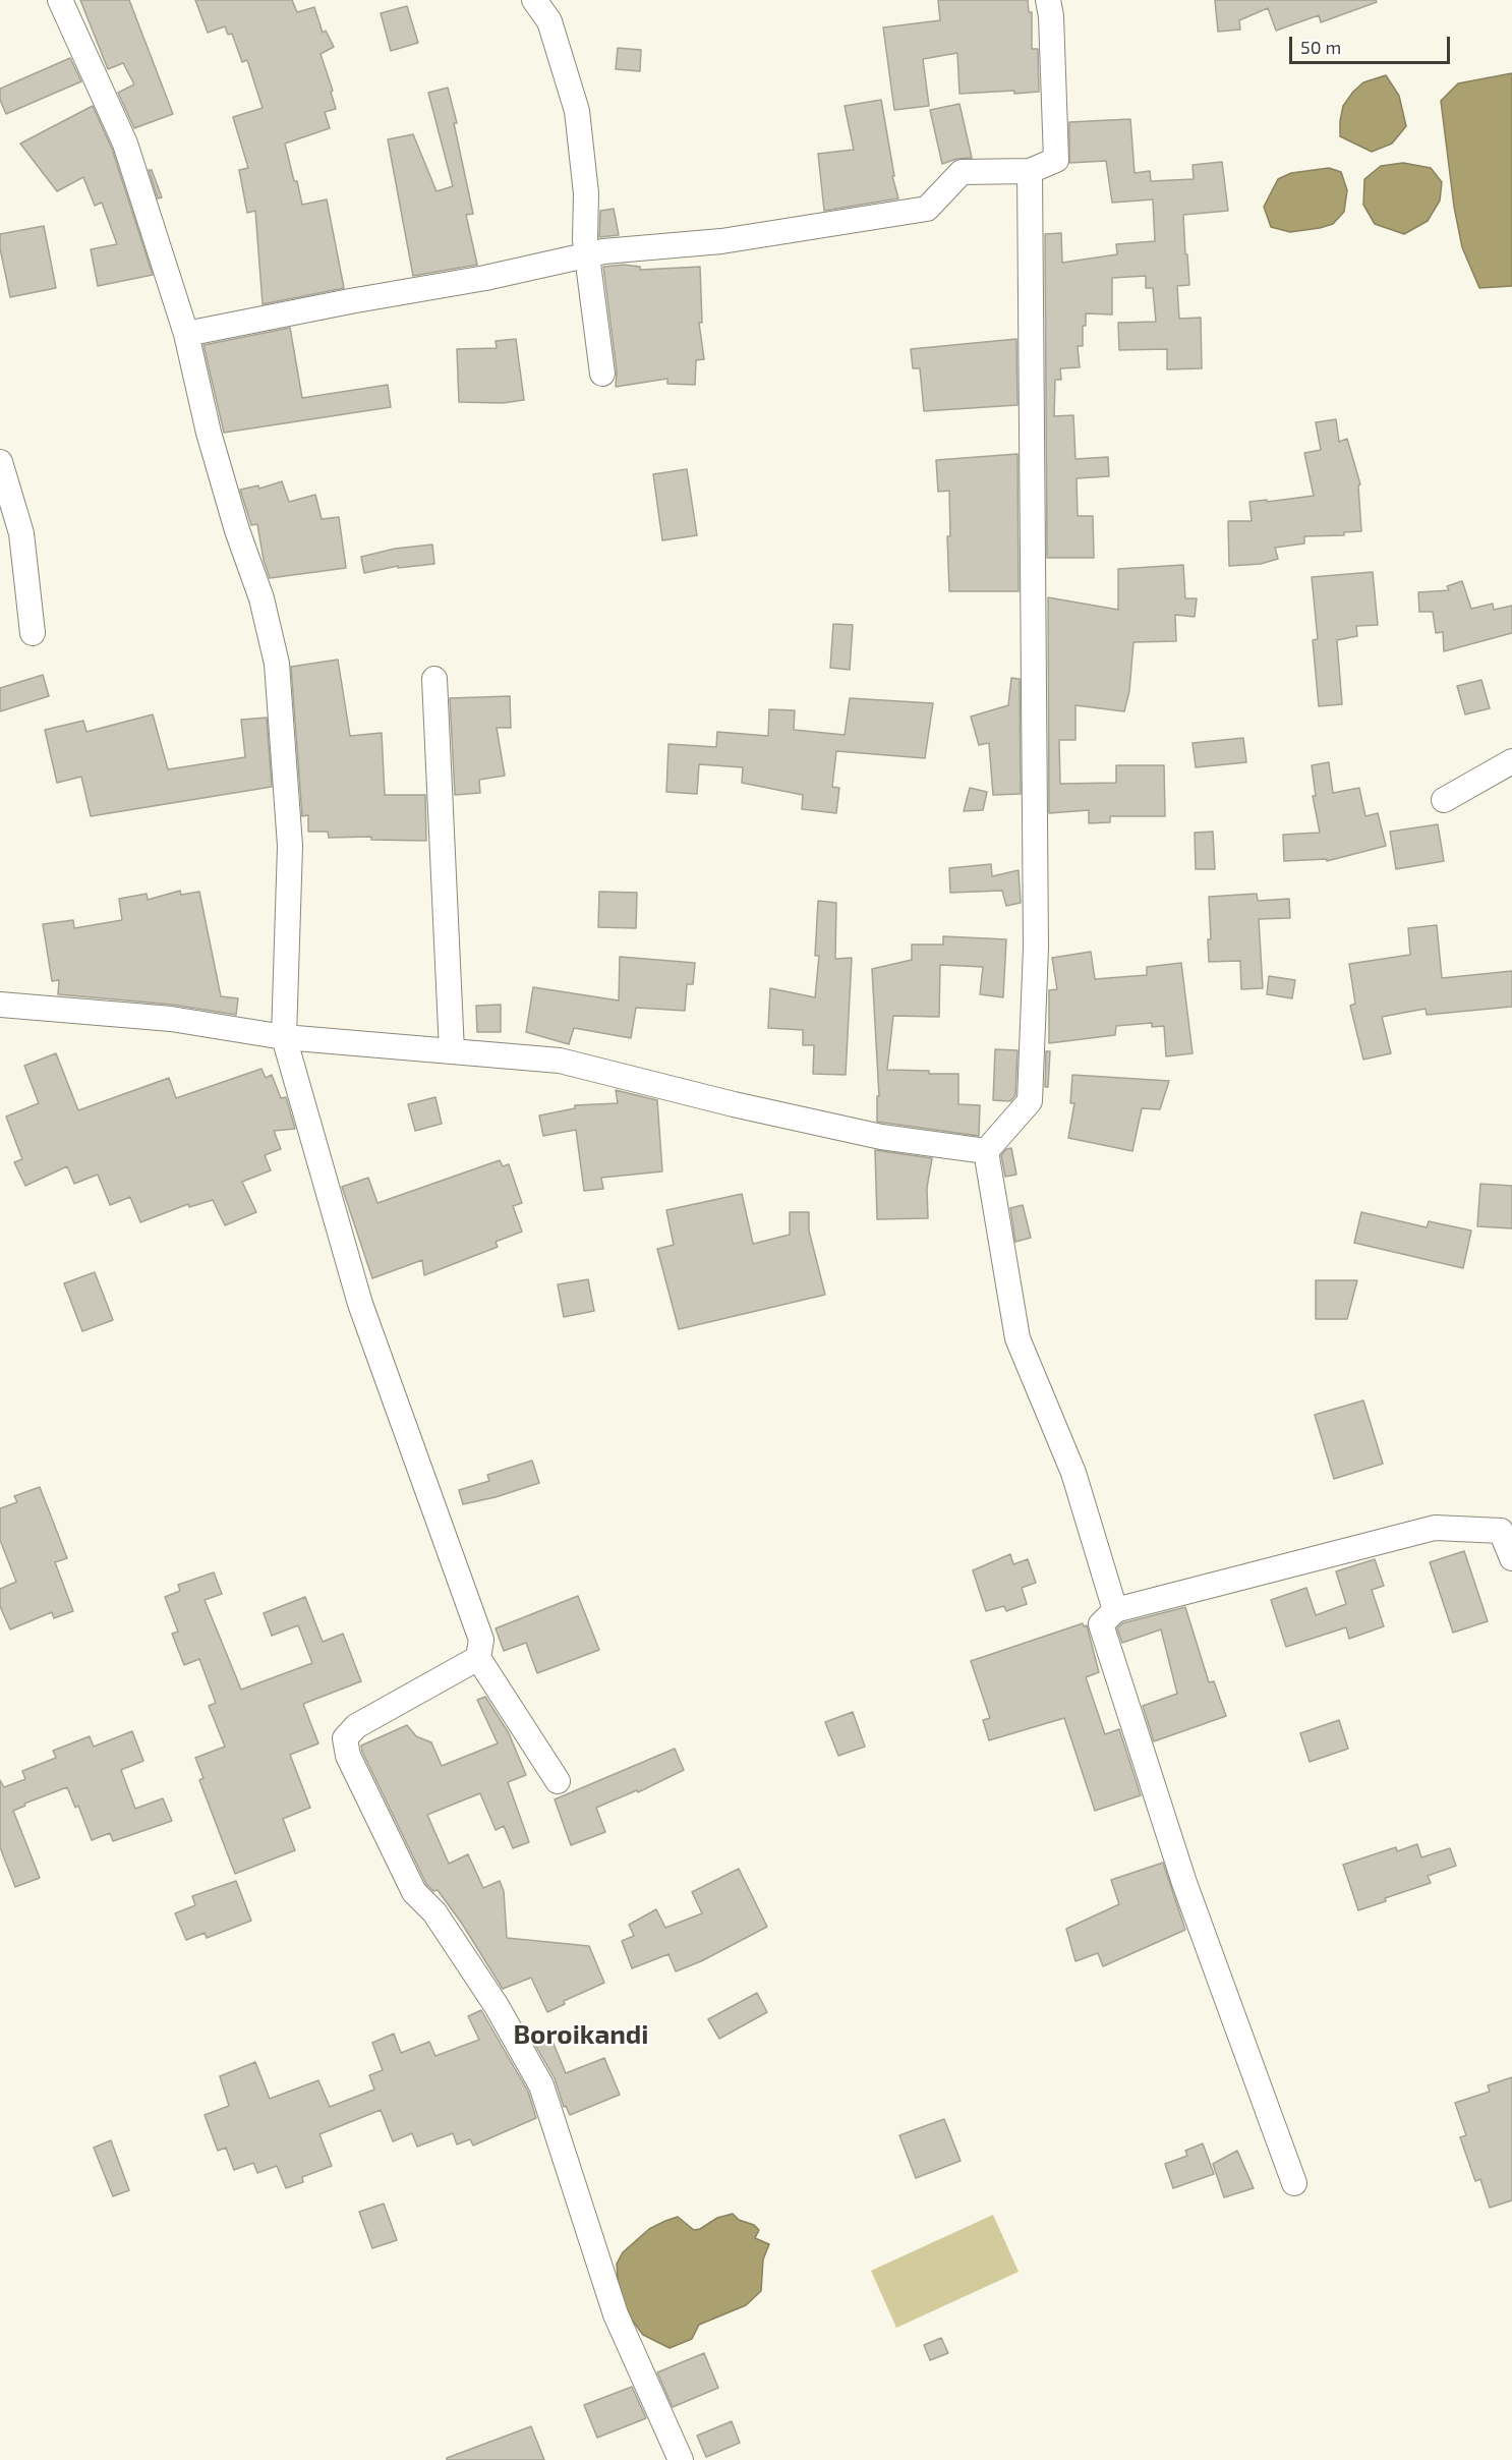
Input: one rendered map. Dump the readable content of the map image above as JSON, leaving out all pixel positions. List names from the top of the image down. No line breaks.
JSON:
{"districts":["Boroikandi"],"scale_bar":"50 m"}
